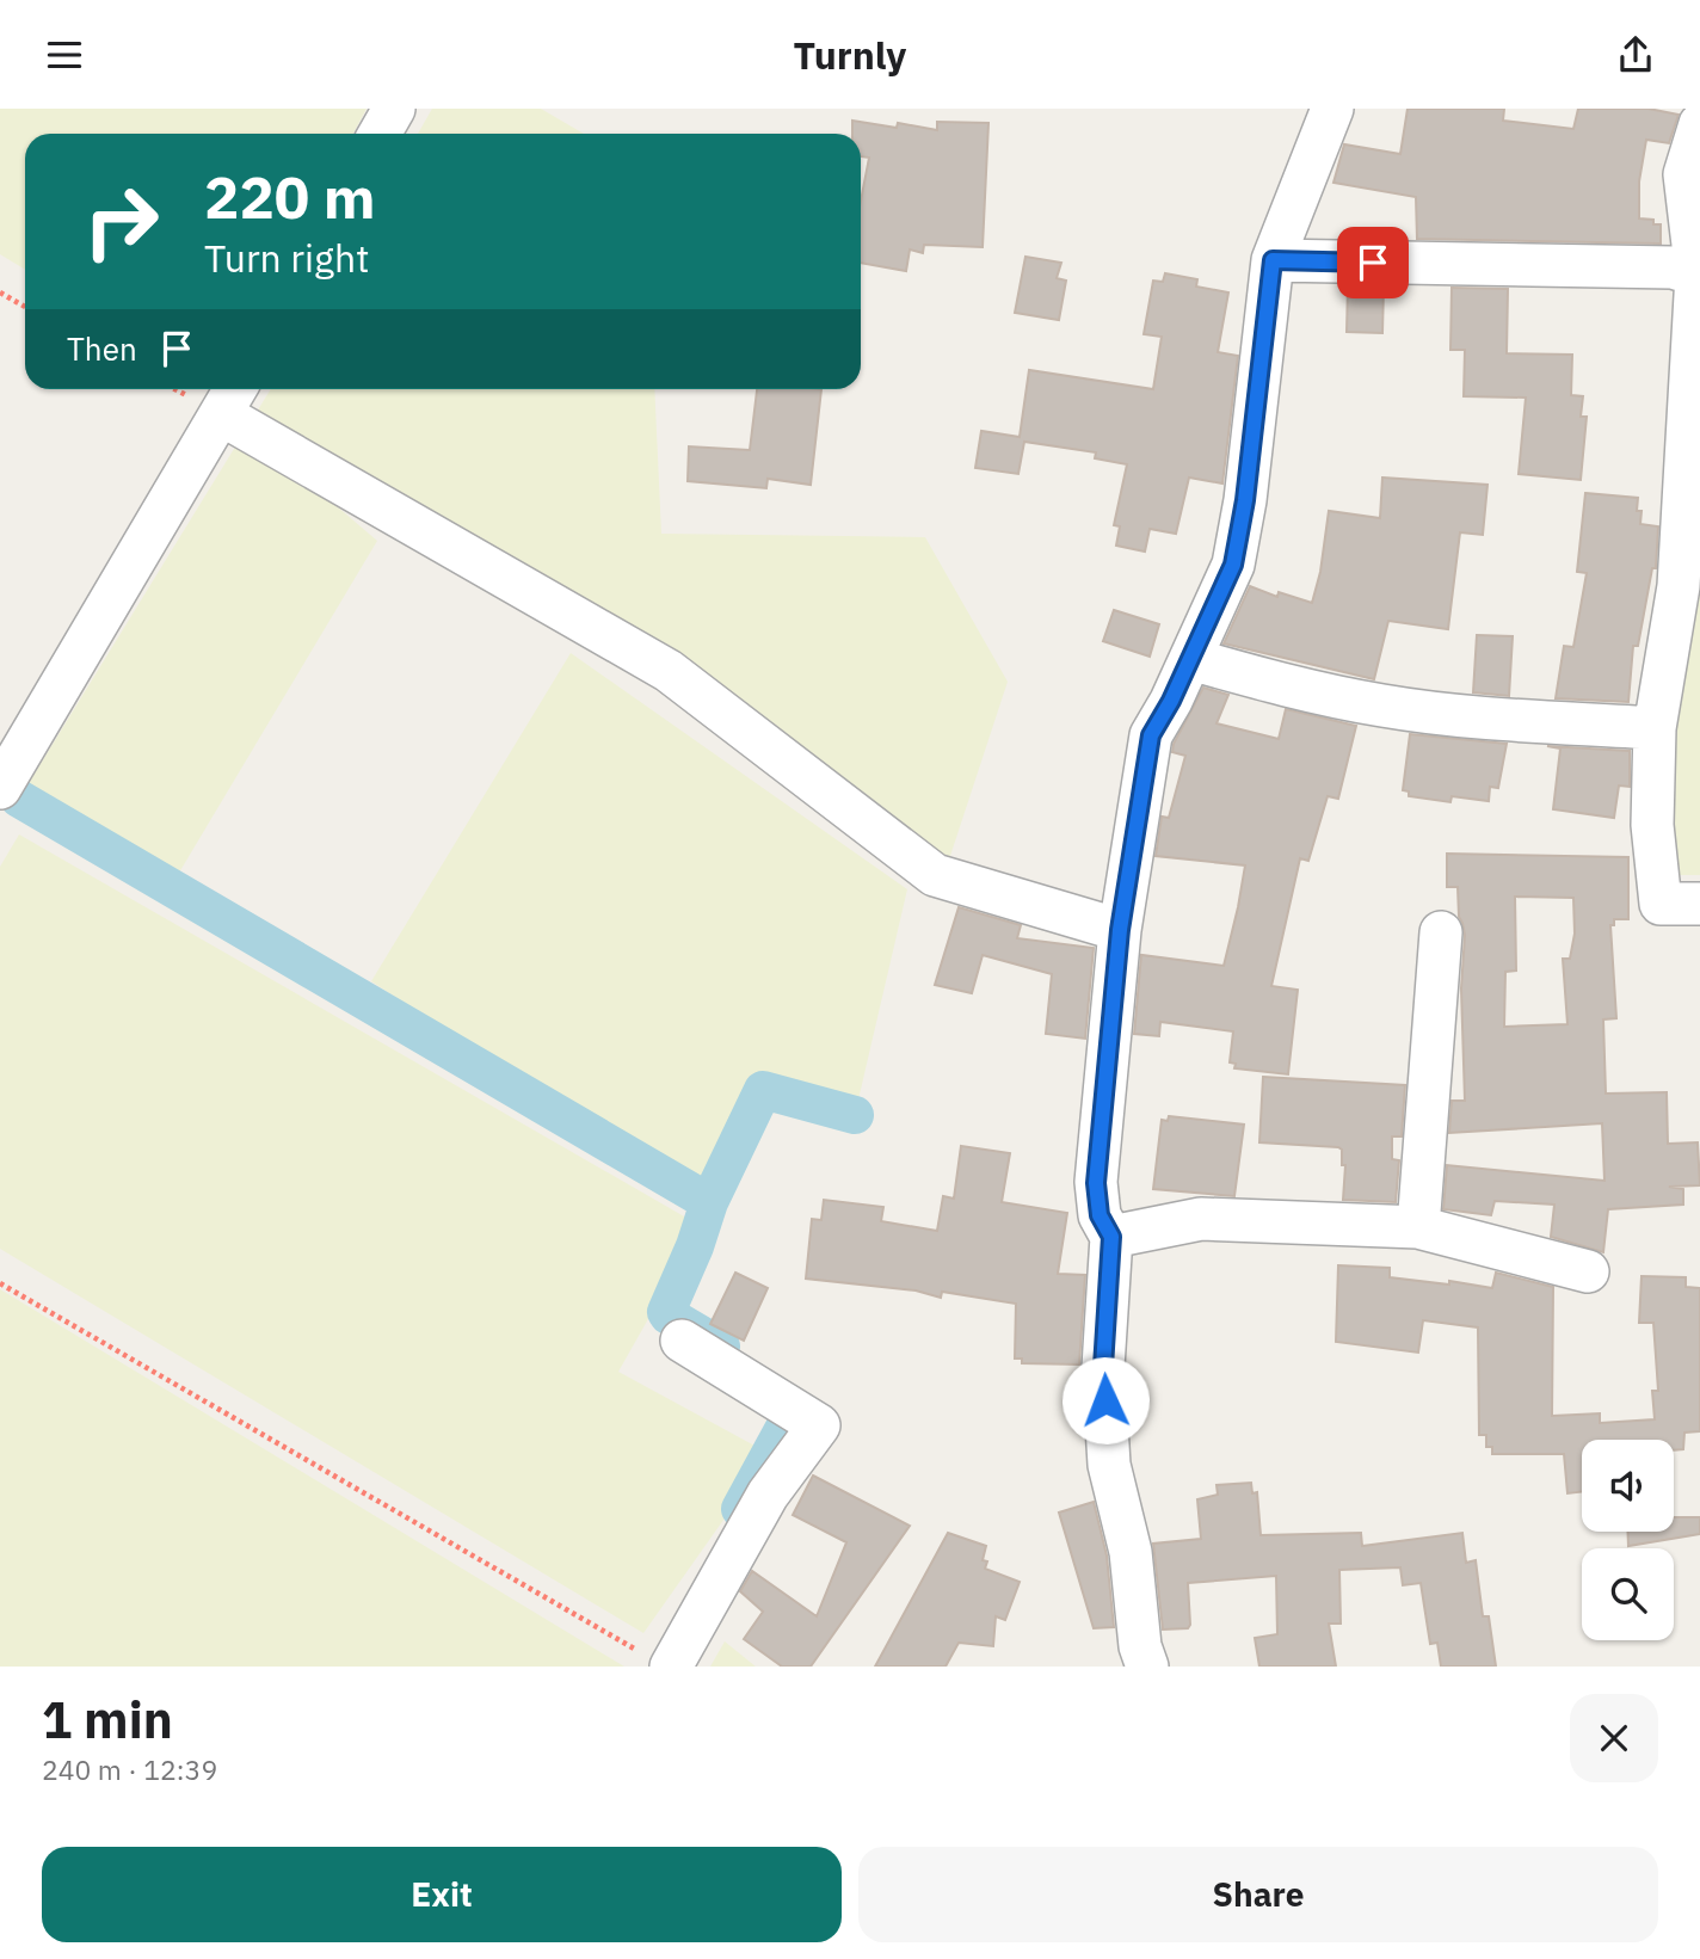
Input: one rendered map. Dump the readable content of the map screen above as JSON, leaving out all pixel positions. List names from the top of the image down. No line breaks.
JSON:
{"page":{"header":"Turnly","turn":["220 m","Turn right"],"then":"Then","heading":["1 min","240 m · 12:39"],"buttons":["Exit","Share"]}}
